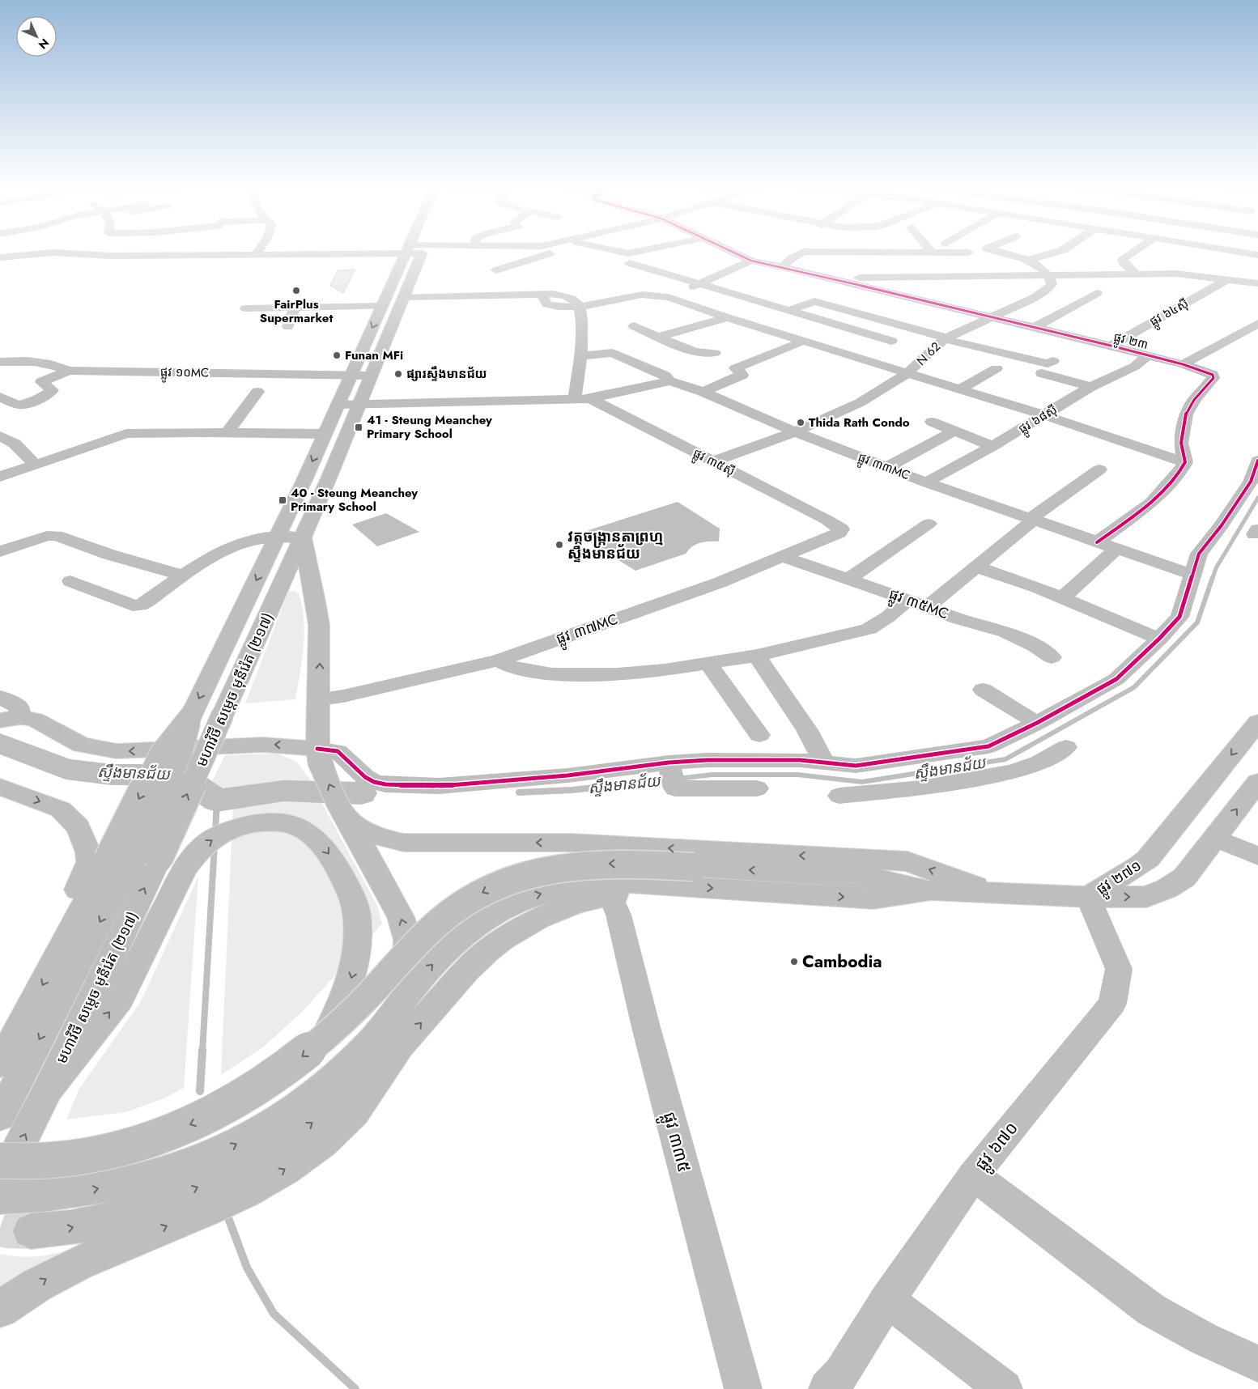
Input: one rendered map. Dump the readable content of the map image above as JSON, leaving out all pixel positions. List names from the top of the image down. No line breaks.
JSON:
{"streets":{"main road":["មហាវិថី សម្តេច មុនីរ៉េត (២១៧)","ផ្លូវ ២៧១"],"street":["ផ្លូវ ៦៤ស៊ី","ផ្លូវ ២៣","N 62","ផ្លូវ ១០MC","ផ្លូវ ៦៨ស៊ី","ផ្លូវ ៣៥ស៊ី","ផ្លូវ ៣៣MC","ផ្លូវ ៣៥MC","ផ្លូវ ៣៧MC","ផ្លូវ ៣៣៥","ផ្លូវ ៦៧០"]},"crossings":[["ផ្លូវ ៦៤ស៊ី","ផ្លូវ ២៣"],["ផ្លូវ ២៣","N 62"],["ផ្លូវ ២៣","ផ្លូវ ៦៨ស៊ី"],["N 62","ផ្លូវ ៣៥ស៊ី"],["N 62","ផ្លូវ ៣៣MC"],["ផ្លូវ ១០MC","មហាវិថី សម្តេច មុនីរ៉េត (២១៧)"],["ផ្លូវ ៦៨ស៊ី","ផ្លូវ ៣៣MC"],["ផ្លូវ ៣៥ស៊ី","ផ្លូវ ៣៧MC"],["ផ្លូវ ៣៥MC","ផ្លូវ ៣៧MC"],["ផ្លូវ ២៧១","ផ្លូវ ៦៧០"]],"water":["ស្ទឹងមានជ័យ"],"places":{"other":["FairPlus Supermarket","Funan MFi","ផ្សារស្ទឹងមានជ័យ","Thida Rath Condo","វត្តចង្ក្រានតាព្រហ្ម ស្ទឹងមានជ័យ","Cambodia"],"transit":["41 - Steung Meanchey Primary School","40 - Steung Meanchey Primary School"]},"north":"bottom right"}
